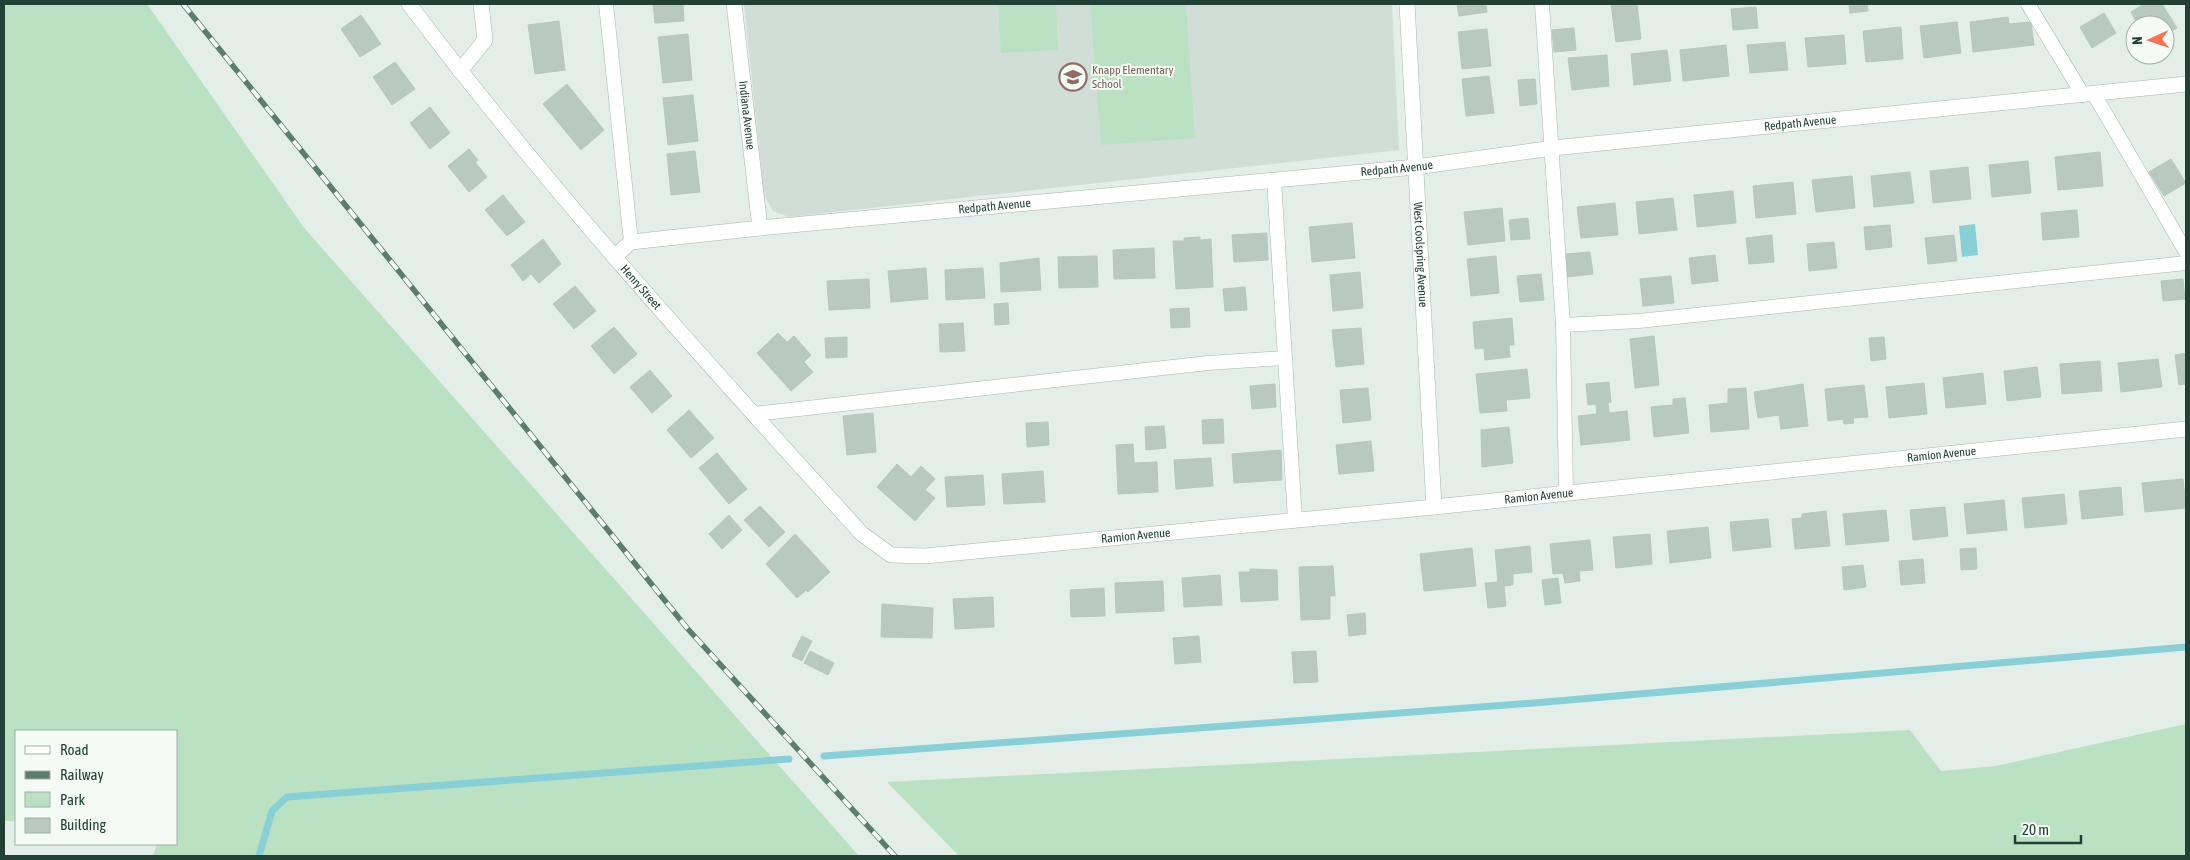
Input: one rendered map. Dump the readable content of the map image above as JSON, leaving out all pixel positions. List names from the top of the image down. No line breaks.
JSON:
{"streets":{"street":["Indiana Avenue","Redpath Avenue","West Coolspring Avenue","Henry Street","Ramion Avenue"]},"crossings":[["Indiana Avenue","Redpath Avenue"],["Redpath Avenue","West Coolspring Avenue"],["West Coolspring Avenue","Ramion Avenue"],["Henry Street","Ramion Avenue"]],"places":{"school or university":["Knapp Elementary School"]},"legend":["Road","Railway","Park","Building"],"scale_bar":"20 m","north":"left"}
